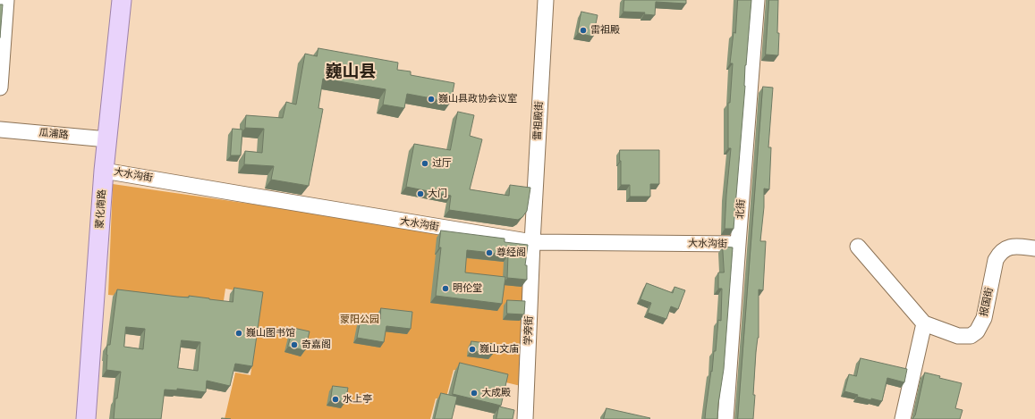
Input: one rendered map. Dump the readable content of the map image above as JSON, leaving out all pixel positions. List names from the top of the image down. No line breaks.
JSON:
{"streets":{"main road":["蒙化南路"],"street":["雷祖殿街","瓜浦路","大水沟街","北街","报国街","学旁街"]},"crossings":[["雷祖殿街","大水沟街"],["雷祖殿街","学旁街"],["瓜浦路","蒙化南路"],["大水沟街","蒙化南路"],["大水沟街","北街"],["大水沟街","学旁街"]],"districts":["巍山县"],"parks":["蒙阳公园"],"places":["雷祖殿","巍山县政协会议室","过厅","大门","尊经阁","明伦堂","巍山图书馆","奇嘉阁","巍山文庙","大成殿","水上亭"]}
